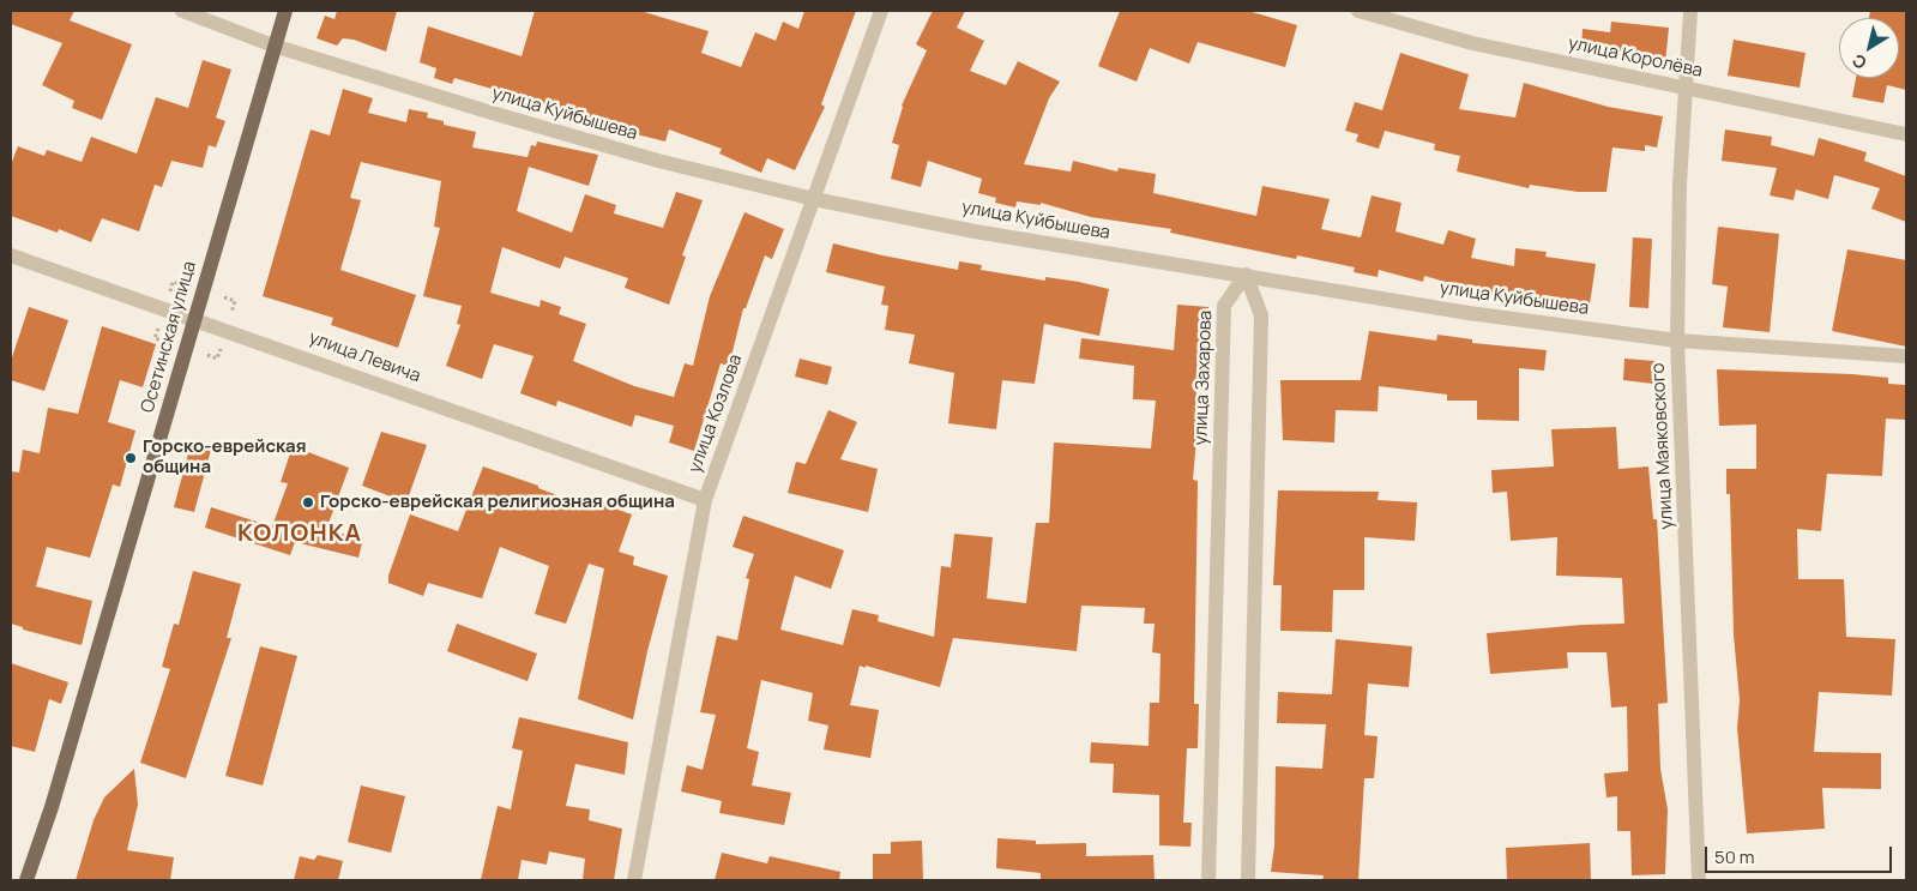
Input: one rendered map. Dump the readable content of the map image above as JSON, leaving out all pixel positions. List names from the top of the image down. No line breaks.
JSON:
{"streets":{"main road":["Осетинская улица"],"street":["улица Королёва","улица Куйбышева","улица Левича","улица Захарова","улица Козлова","улица Маяковского"]},"crossings":[["улица Королёва","улица Маяковского"],["улица Куйбышева","Осетинская улица"],["улица Куйбышева","улица Захарова"],["улица Куйбышева","улица Козлова"],["улица Куйбышева","улица Маяковского"],["Осетинская улица","улица Левича"],["улица Левича","улица Козлова"]],"districts":["КОЛОНКА"],"places":["Горско-еврейская община","Горско-еврейская религиозная община"],"scale_bar":"50 m","north":"bottom left"}
